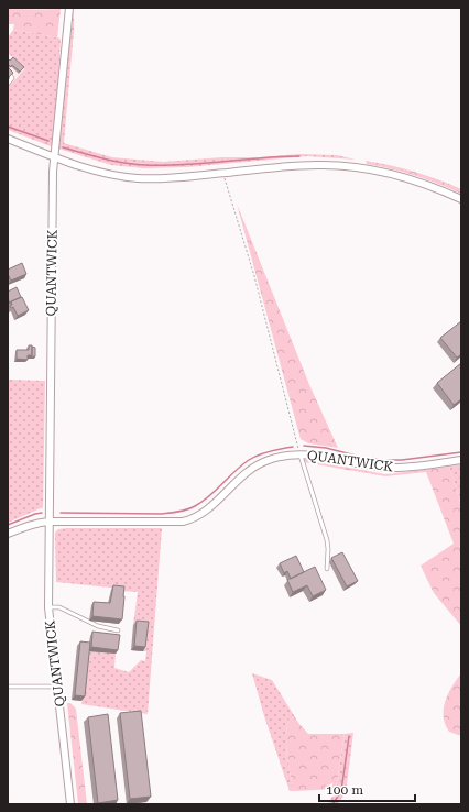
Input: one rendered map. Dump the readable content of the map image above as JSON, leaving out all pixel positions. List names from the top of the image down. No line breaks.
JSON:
{"streets":{"street":["QUANTWICK"]},"scale_bar":"100 m"}
